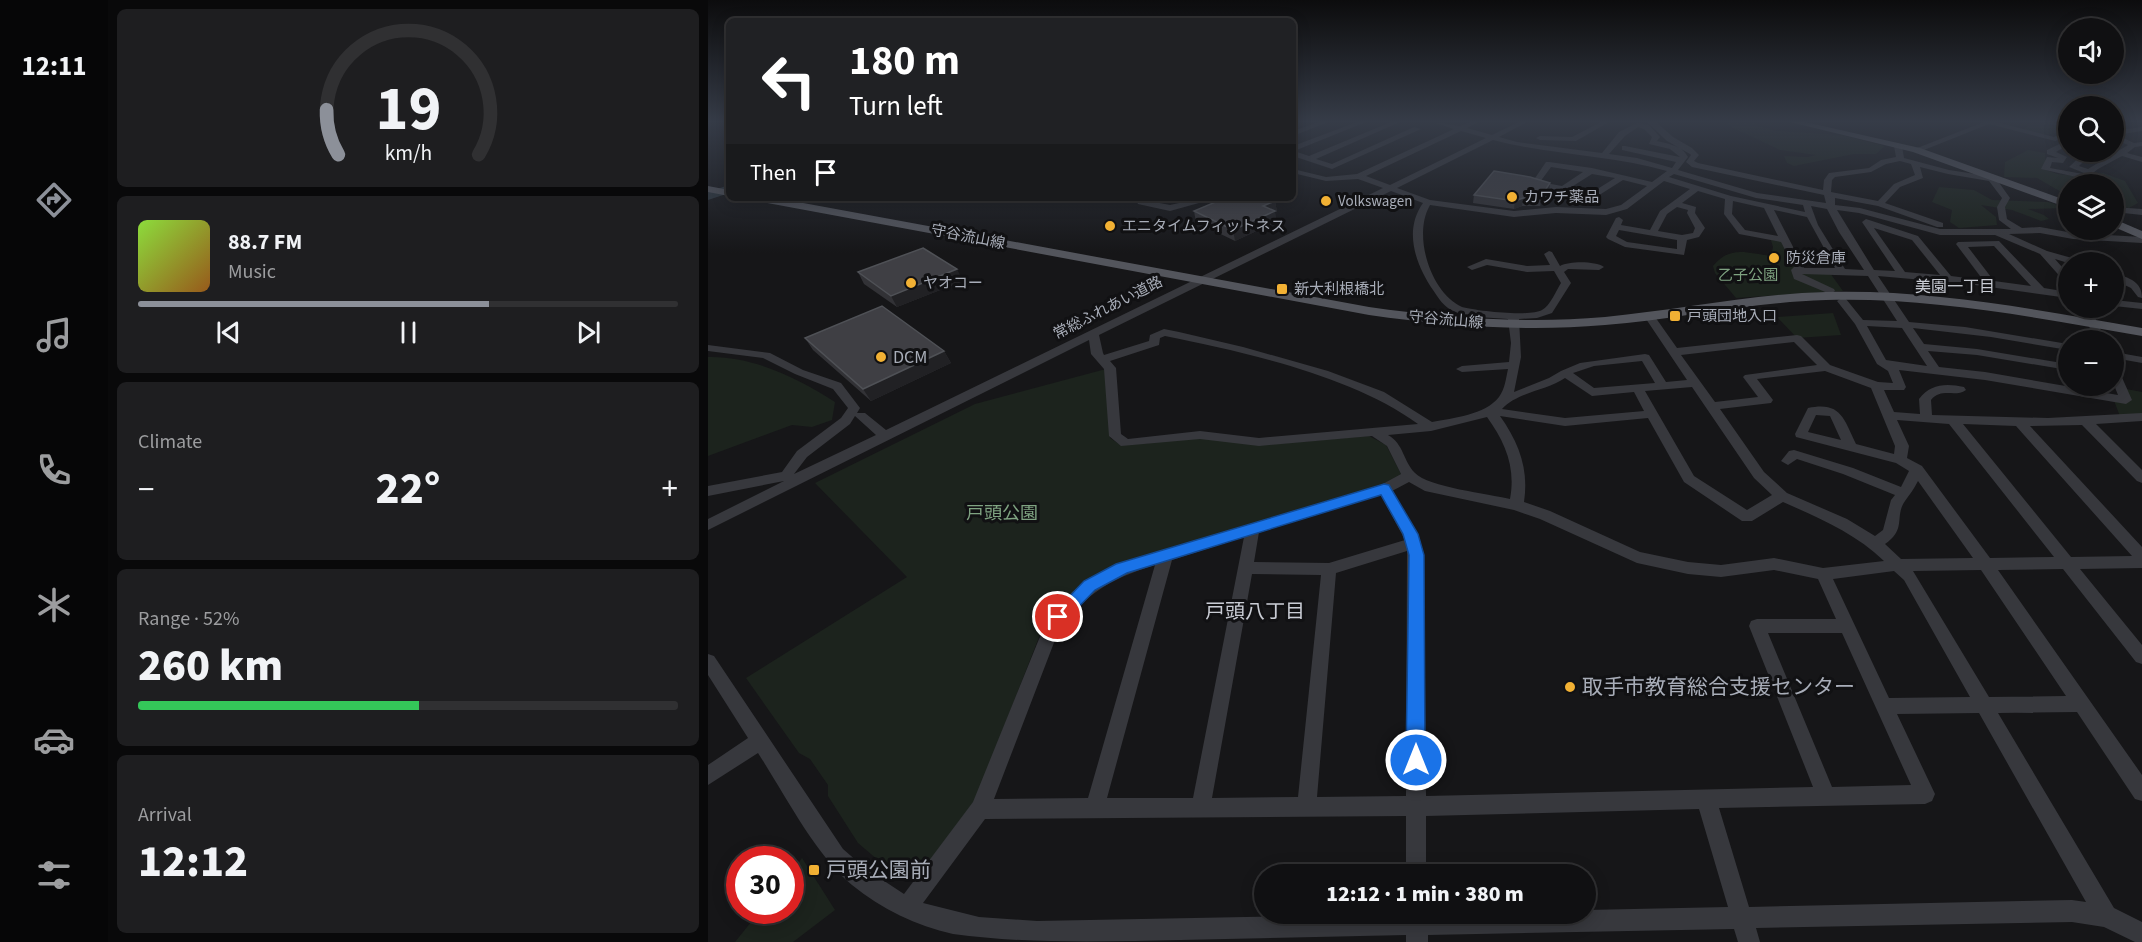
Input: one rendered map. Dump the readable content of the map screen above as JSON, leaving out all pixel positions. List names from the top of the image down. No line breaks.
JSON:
{"streets":{"main road":["守谷流山線"],"street":["常総ふれあい道路"]},"crossings":[["守谷流山線","常総ふれあい道路"]],"districts":["美園一丁目","戸頭八丁目"],"parks":["乙子公園","戸頭公園"],"places":{"other":["カワチ薬品","Volkswagen","エニタイムフィットネス","防災倉庫","ヤオコー","DCM","取手市教育総合支援センター"],"transit":["新大利根橋北","戸頭団地入口","戸頭公園前"]},"page":{"tabs":"12:11","map_buttons":["+","−"],"turn":["180 m","Turn left"],"then":"Then","song":["88.7 FM","Music"],"tile":["Climate",["Range · 52%","260 km"],["Arrival","12:12"]],"heat":["−","22°","+"],"limit":"30","trip":"12:12 · 1 min · 380 m","gauge":["19","km/h"]}}
